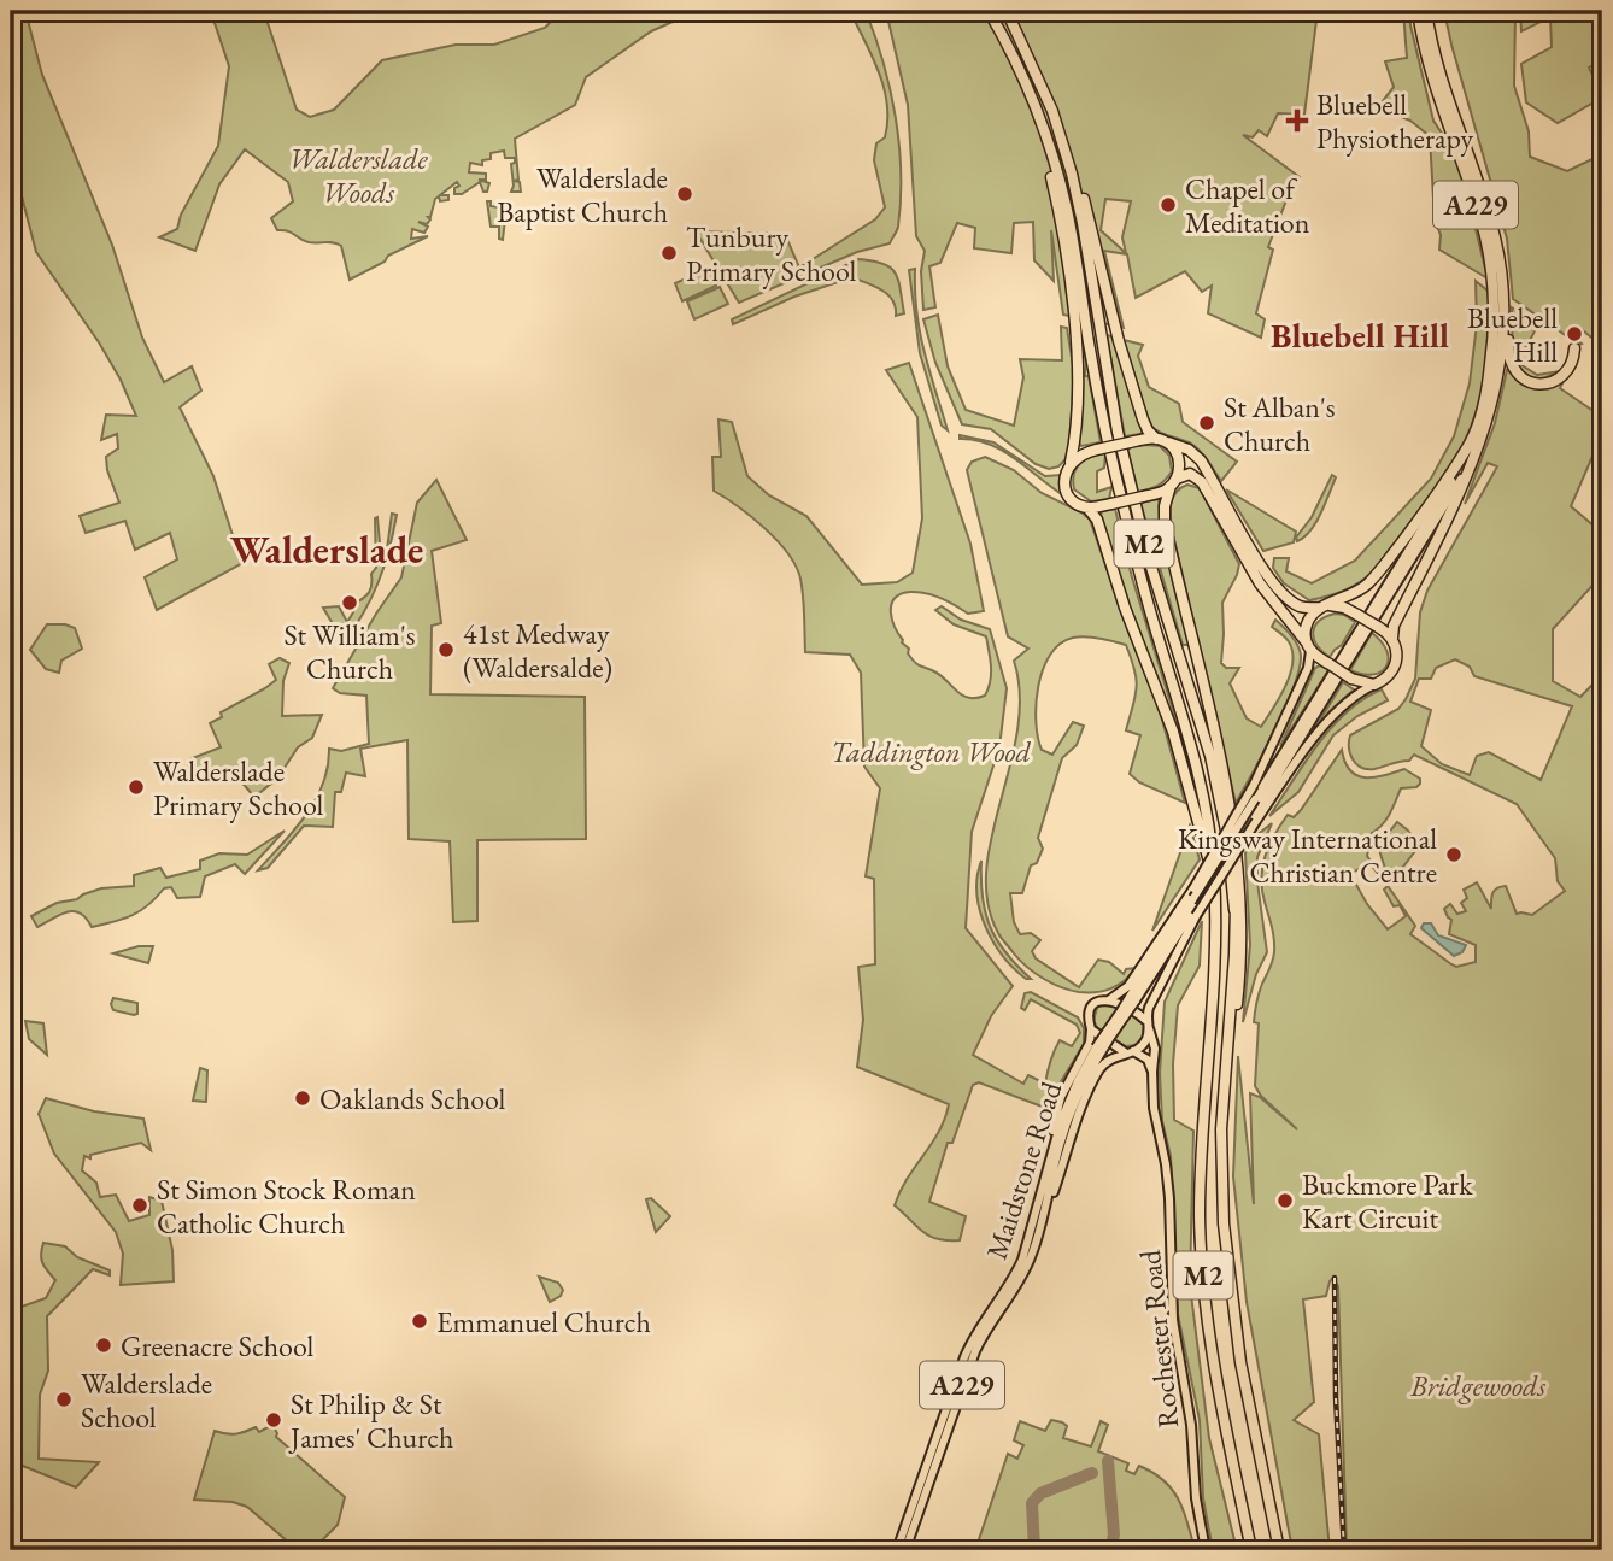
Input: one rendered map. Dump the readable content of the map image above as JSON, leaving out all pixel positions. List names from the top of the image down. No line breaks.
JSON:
{"streets":{"highway":["A229","M2"],"main road":["Maidstone Road","Rochester Road"]},"crossings":[["A229","Maidstone Road"]],"districts":["Bluebell Hill","Walderslade"],"parks":["Walderslade Woods","Taddington Wood","Bridgewoods"],"places":{"health":["Bluebell Physiotherapy"],"other":["Walderslade Baptist Church","Chapel of Meditation","Tunbury Primary School","Bluebell Hill","St Alban's Church","St William's Church","41st Medway (Waldersalde)","Walderslade Primary School","Kingsway International Christian Centre","Oaklands School","Buckmore Park Kart Circuit","St Simon Stock Roman Catholic Church","Emmanuel Church","Greenacre School","Walderslade School","St Philip & St James' Church"]}}
